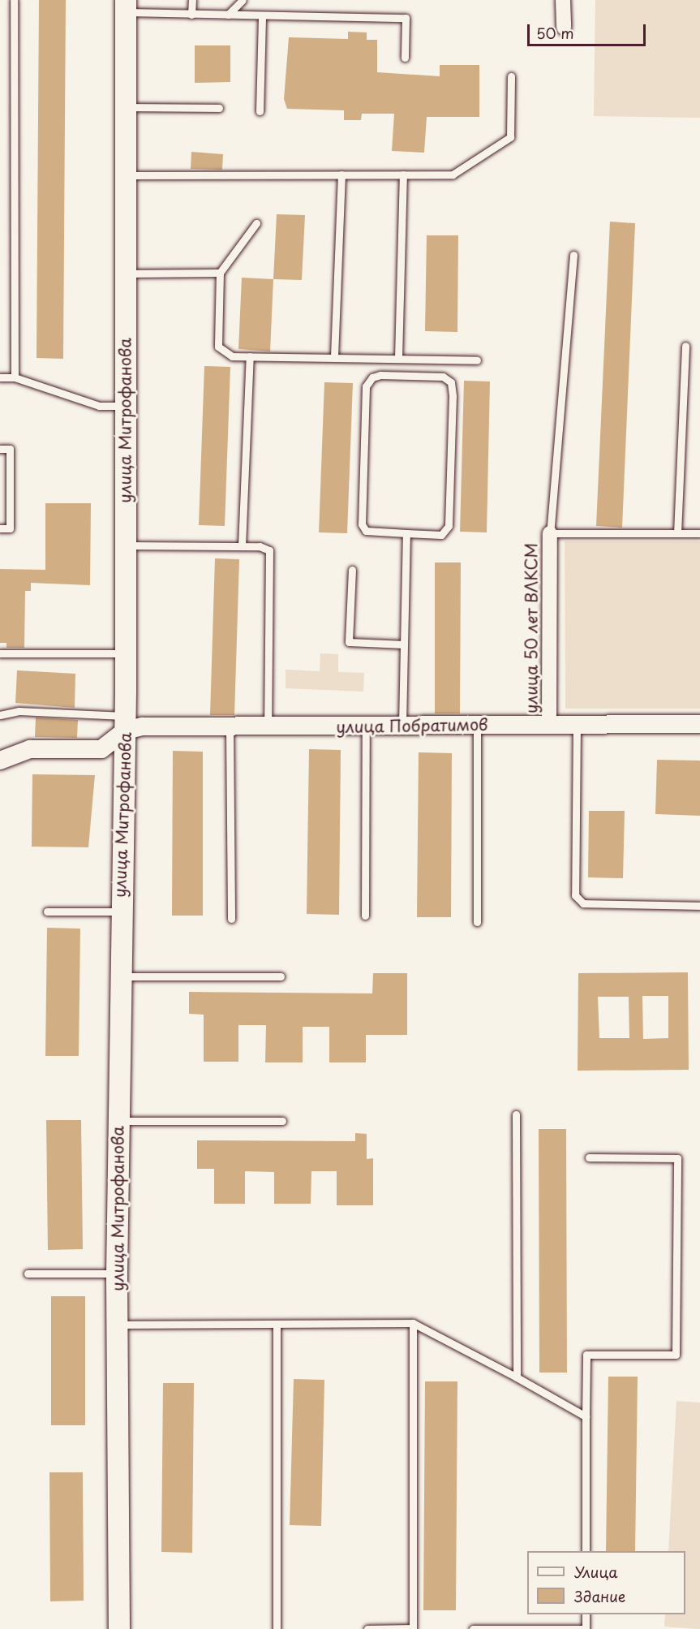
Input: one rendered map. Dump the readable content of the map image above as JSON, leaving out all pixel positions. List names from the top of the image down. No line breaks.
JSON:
{"streets":{"main road":["улица Митрофанова"],"street":["улица 50 лет ВЛКСМ","улица Побратимов"]},"crossings":[["улица Митрофанова","улица Побратимов"],["улица 50 лет ВЛКСМ","улица Побратимов"]],"legend":["Улица","Здание"],"scale_bar":"50 m"}
